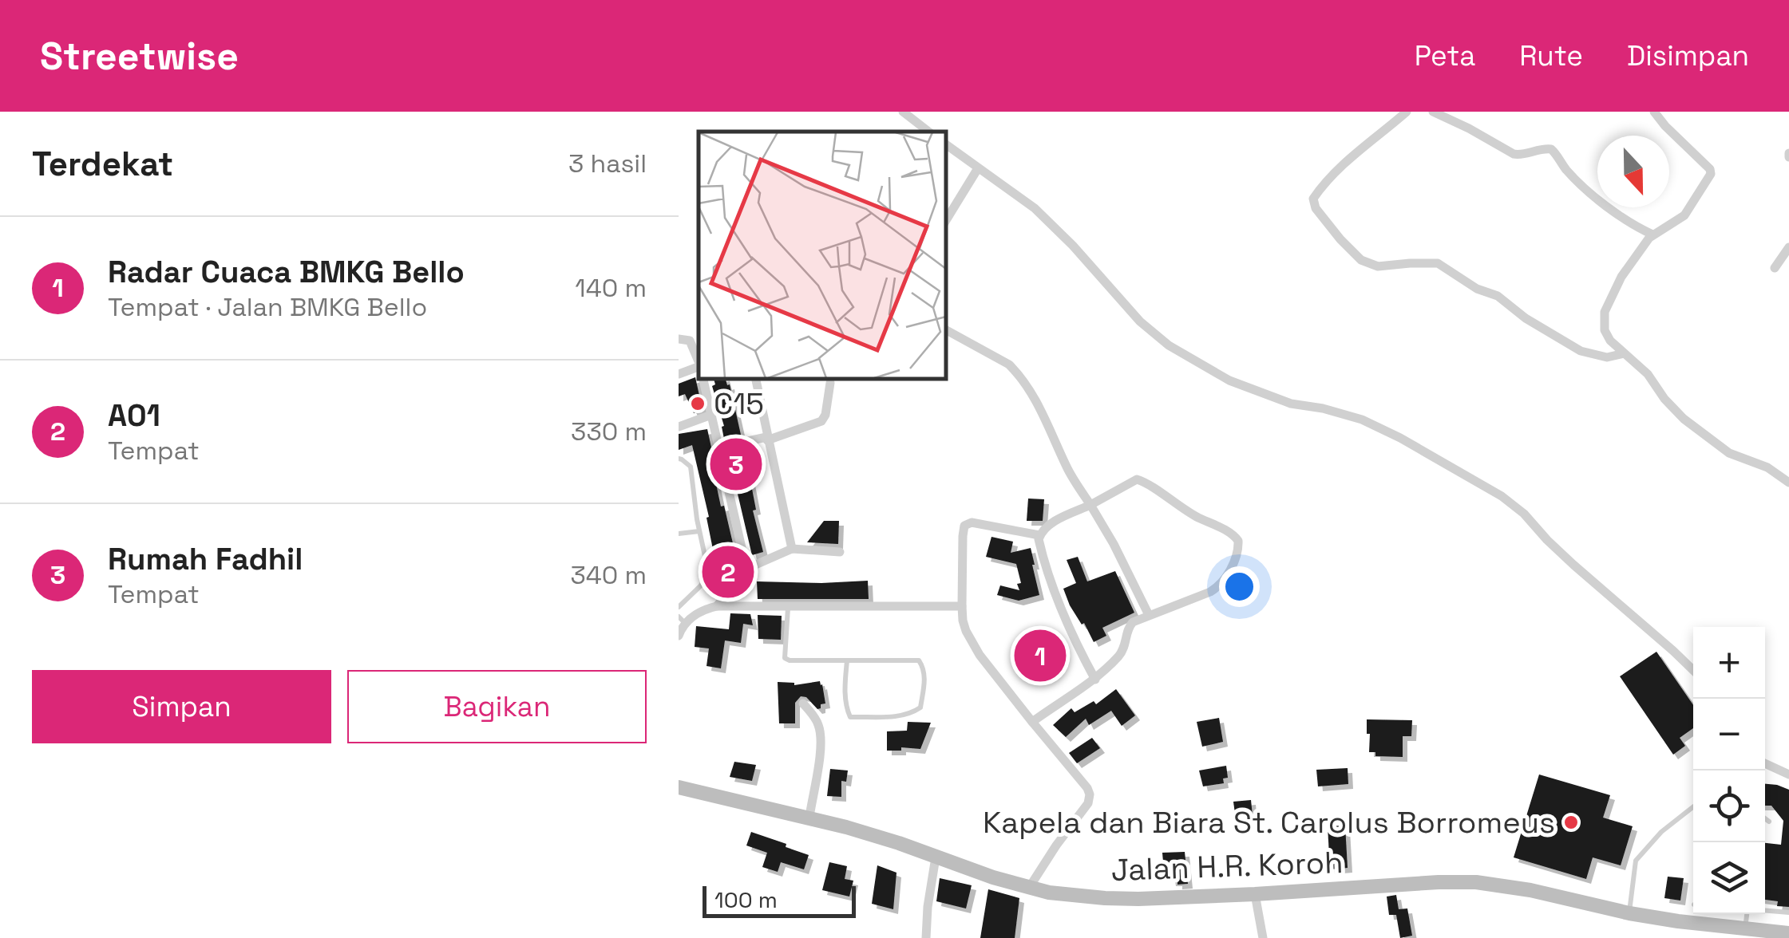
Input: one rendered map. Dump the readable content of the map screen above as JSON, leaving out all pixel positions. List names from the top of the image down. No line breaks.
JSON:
{"streets":{"main road":["Jalan H.R. Koroh"]},"places":["C15","Kapela dan Biara St. Carolus Borromeus"],"scale_bar":"100 m","north":"bottom","page":{"header":"Streetwise","nav":["Peta","Rute","Disimpan"],"heading":["Terdekat","3 hasil"],"list":[{"mark":"1","name":"Radar Cuaca BMKG Bello","note":"Tempat · Jalan BMKG Bello","value":"140 m"},{"mark":"2","name":"A01","note":"Tempat","value":"330 m"},{"mark":"3","name":"Rumah Fadhil","note":"Tempat","value":"340 m"}],"pins":["3","2","1"],"map_buttons":["+","−"],"buttons":["Simpan","Bagikan"],"scale":"100 m"}}
